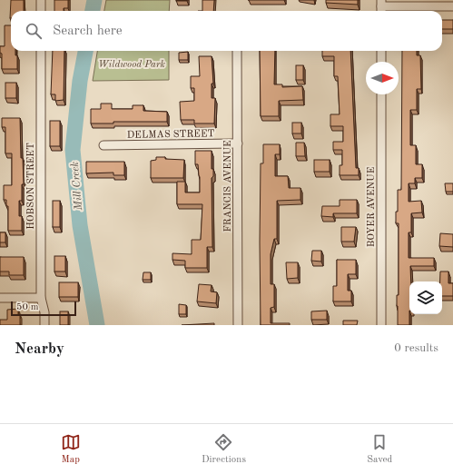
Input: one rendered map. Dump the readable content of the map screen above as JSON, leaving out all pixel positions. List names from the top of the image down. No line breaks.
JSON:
{"streets":{"street":["DELMAS STREET","HOBSON STREET","FRANCIS AVENUE","BOYER AVENUE"]},"crossings":[["DELMAS STREET","FRANCIS AVENUE"]],"water":["Mill Creek"],"parks":["Wildwood Park"],"scale_bar":"50 m","north":"right","page":{"search":"Search here","scale":"50 m","heading":["Nearby","0 results"],"nav":["Map","Directions","Saved"]}}
